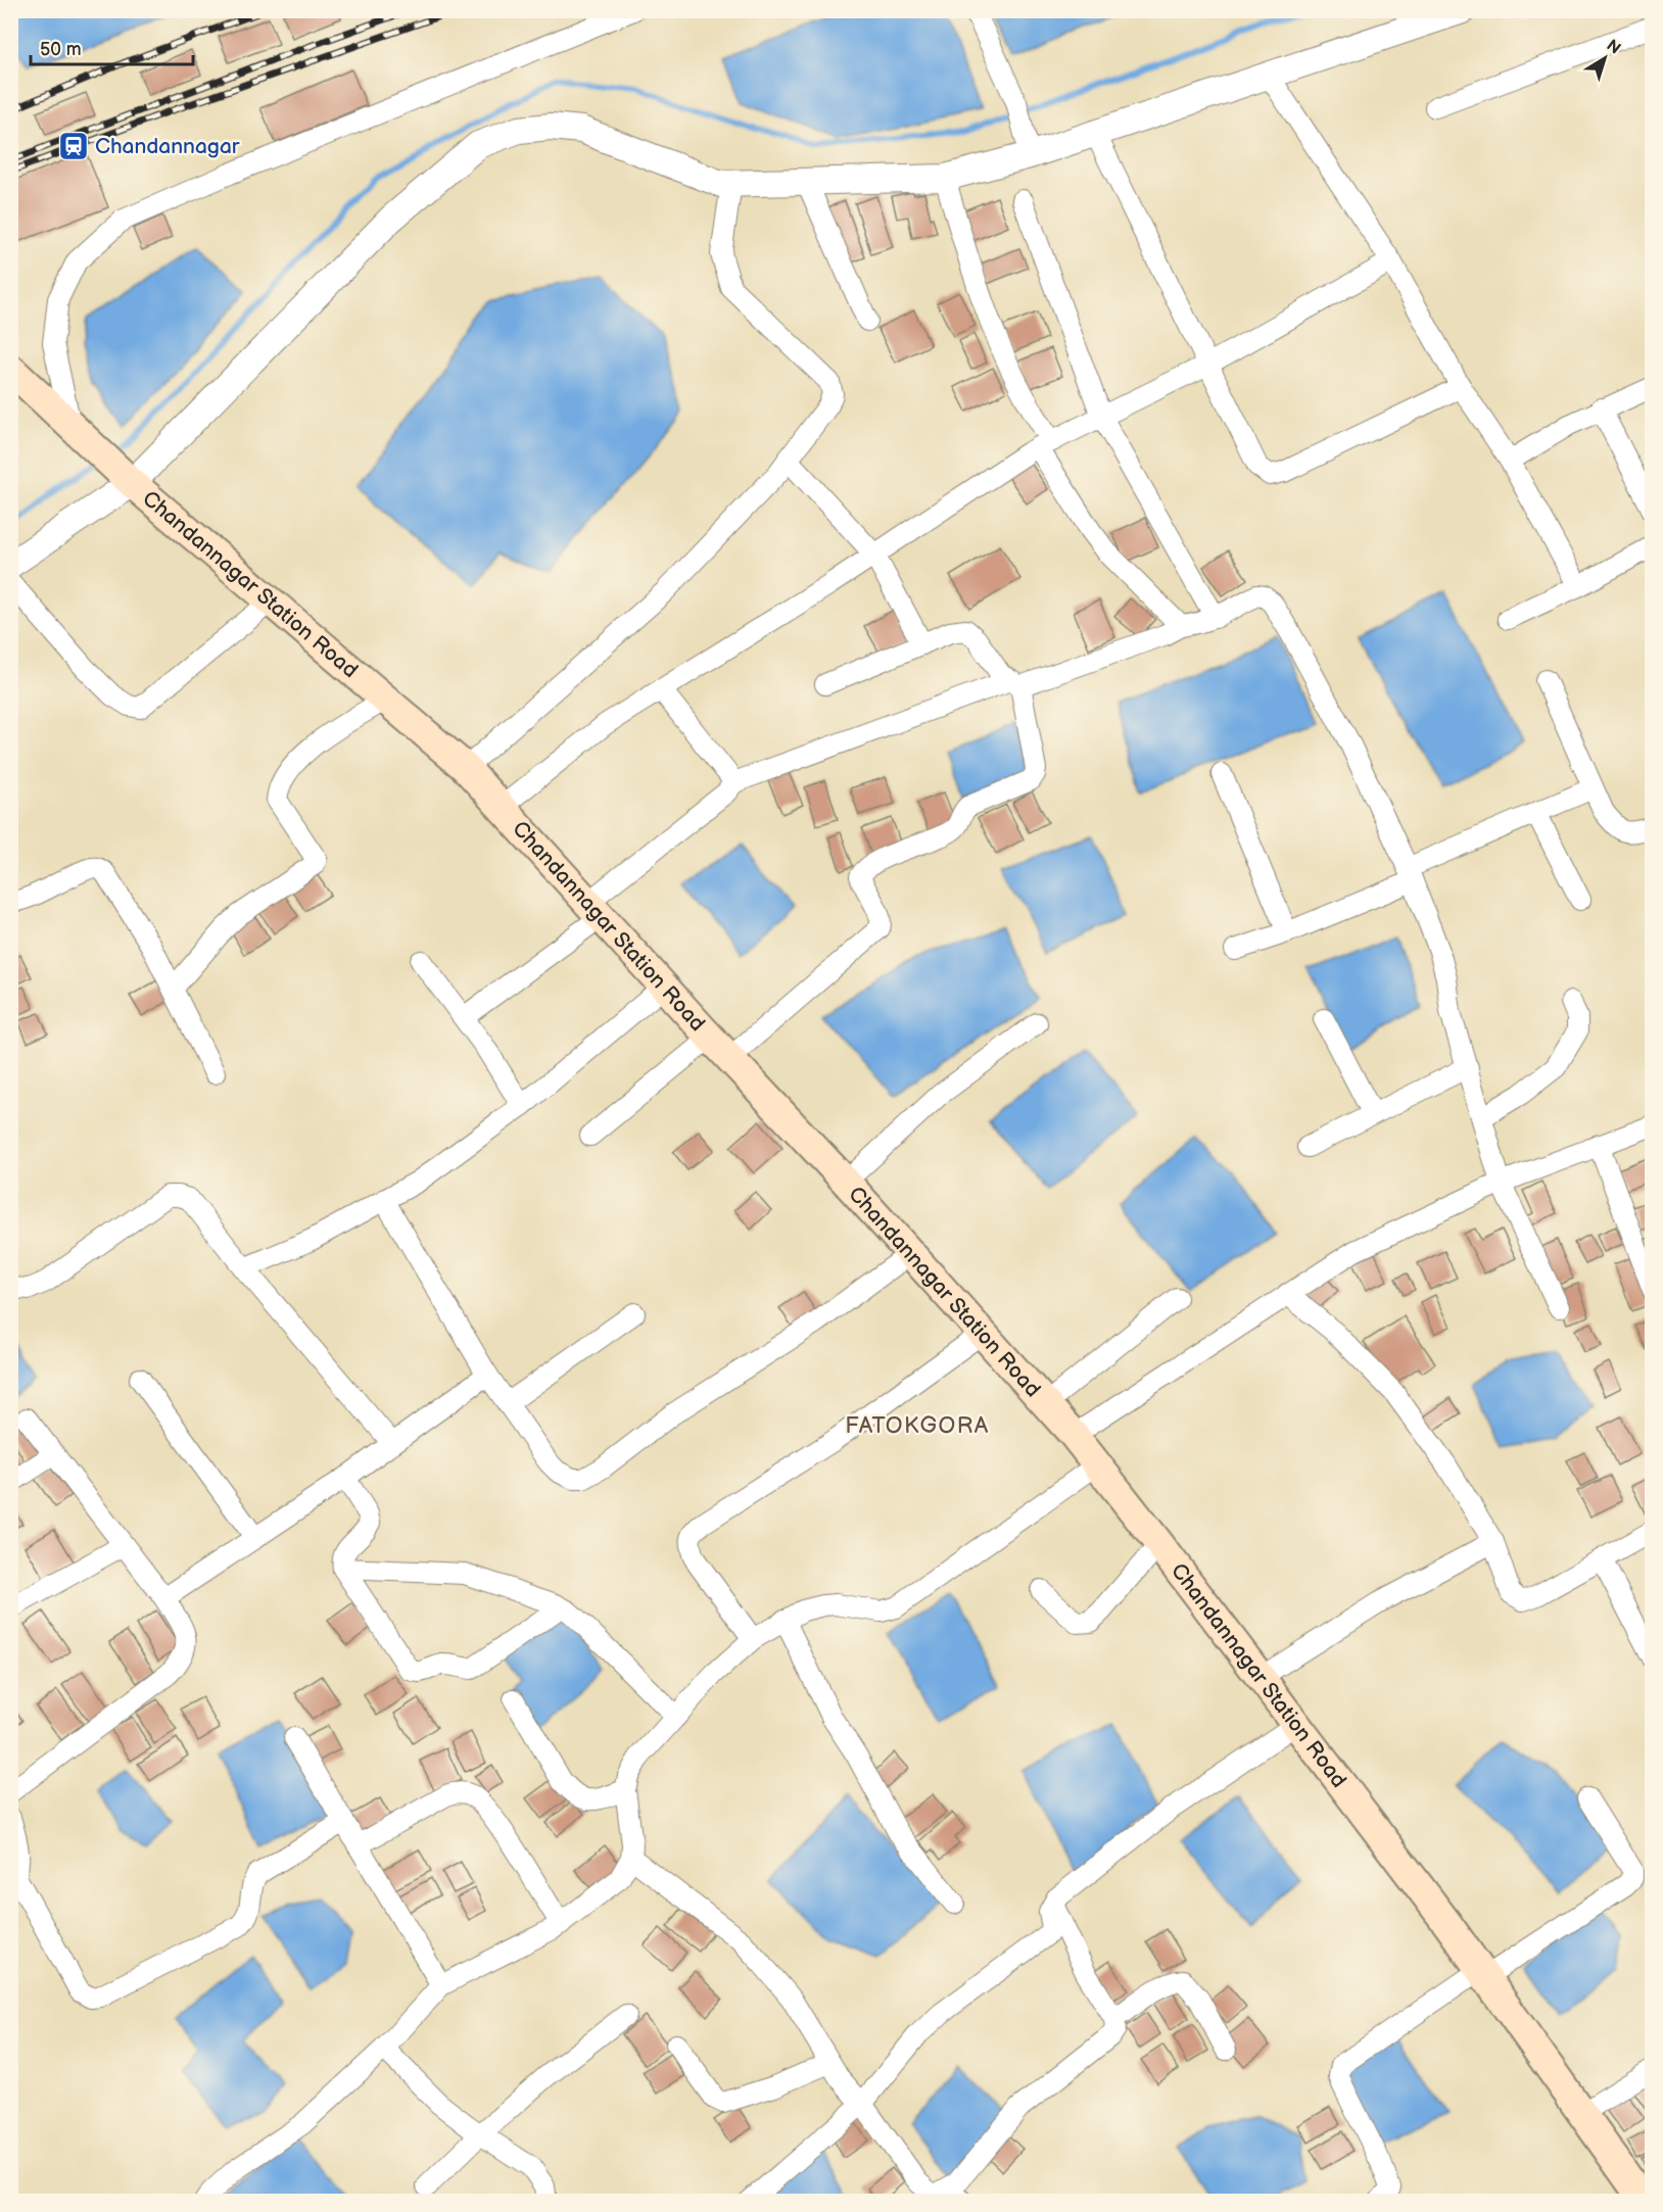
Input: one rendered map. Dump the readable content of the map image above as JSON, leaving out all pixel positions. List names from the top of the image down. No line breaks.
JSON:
{"streets":{"main road":["Chandannagar Station Road"]},"districts":["FATOKGORA"],"places":{"station":["Chandannagar"]},"scale_bar":"50 m","north":"top right"}
